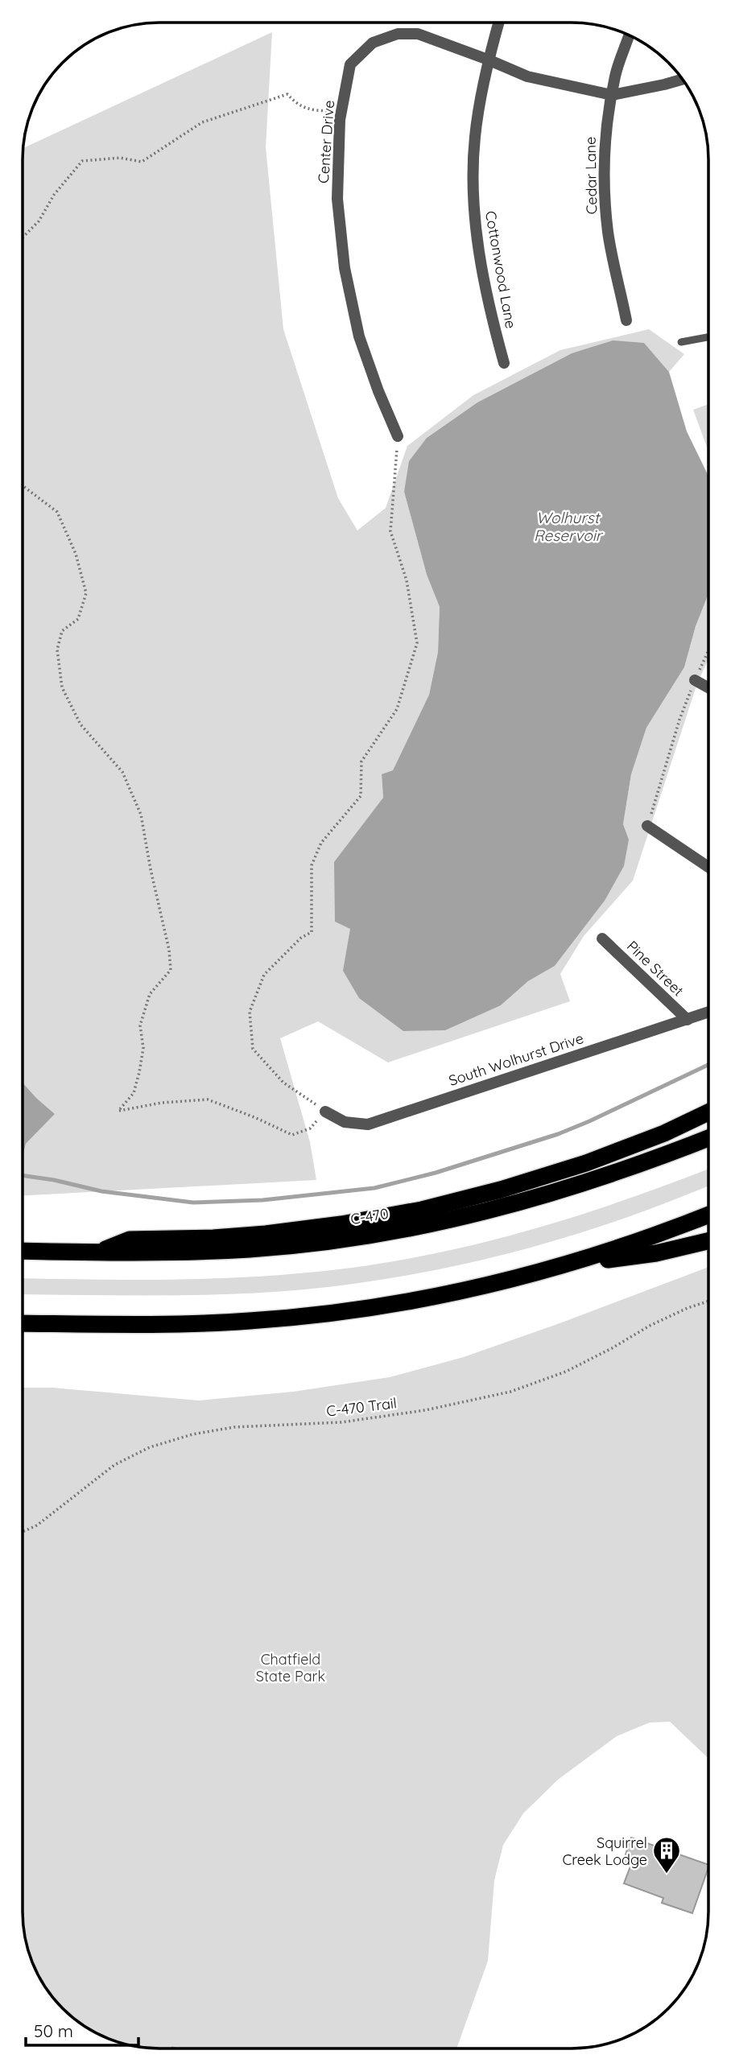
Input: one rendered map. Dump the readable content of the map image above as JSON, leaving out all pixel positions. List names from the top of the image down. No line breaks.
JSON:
{"streets":{"highway":["C-470"],"street":["Center Drive","Cedar Lane","Cottonwood Lane","Pine Street","South Wolhurst Drive"],"path":["C-470 Trail"]},"crossings":[["Center Drive","Cedar Lane"],["Center Drive","Cottonwood Lane"],["Pine Street","South Wolhurst Drive"]],"water":["Wolhurst Reservoir"],"parks":["Chatfield State Park"],"places":{"building":["Squirrel Creek Lodge"]},"scale_bar":"50 m"}
